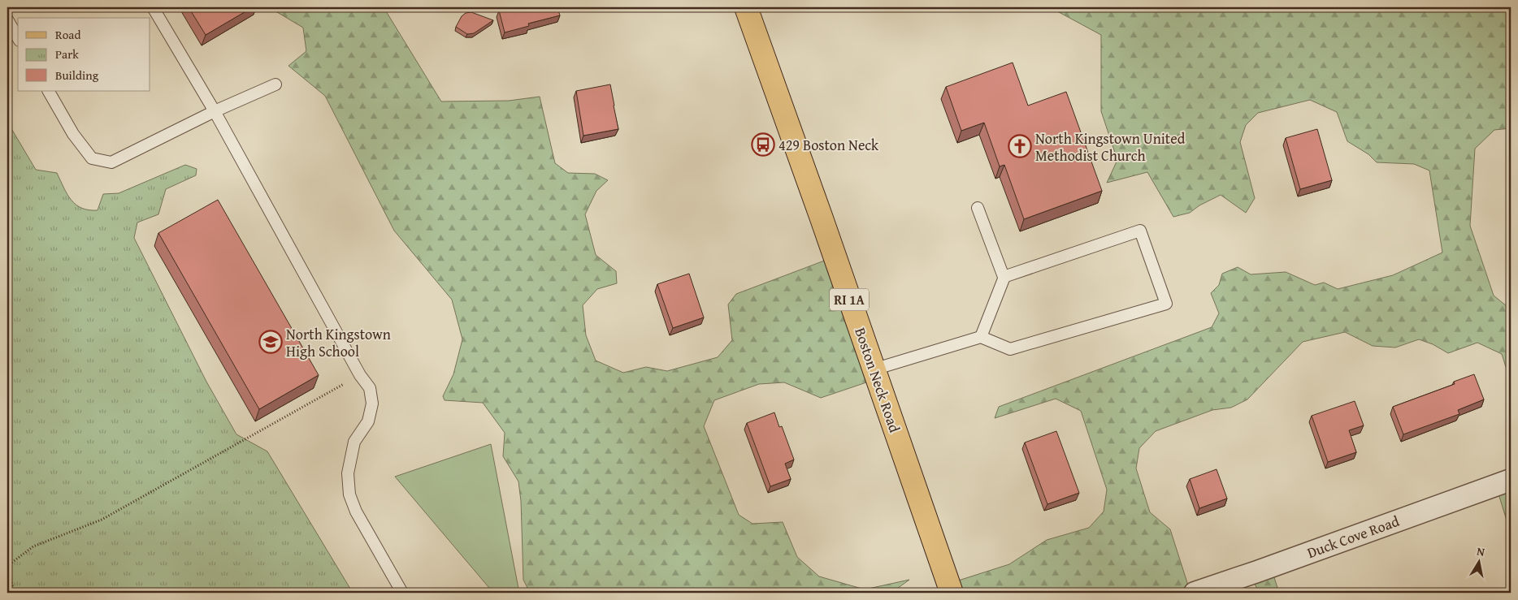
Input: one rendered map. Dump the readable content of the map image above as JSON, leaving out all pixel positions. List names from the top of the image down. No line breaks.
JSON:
{"streets":{"main road":["RI 1A","Boston Neck Road"],"street":["Duck Cove Road"]},"places":{"bus stop":["429 Boston Neck"],"church":["North Kingstown United Methodist Church"],"school or university":["North Kingstown High School"]},"legend":["Road","Park","Building"],"north":"top"}
